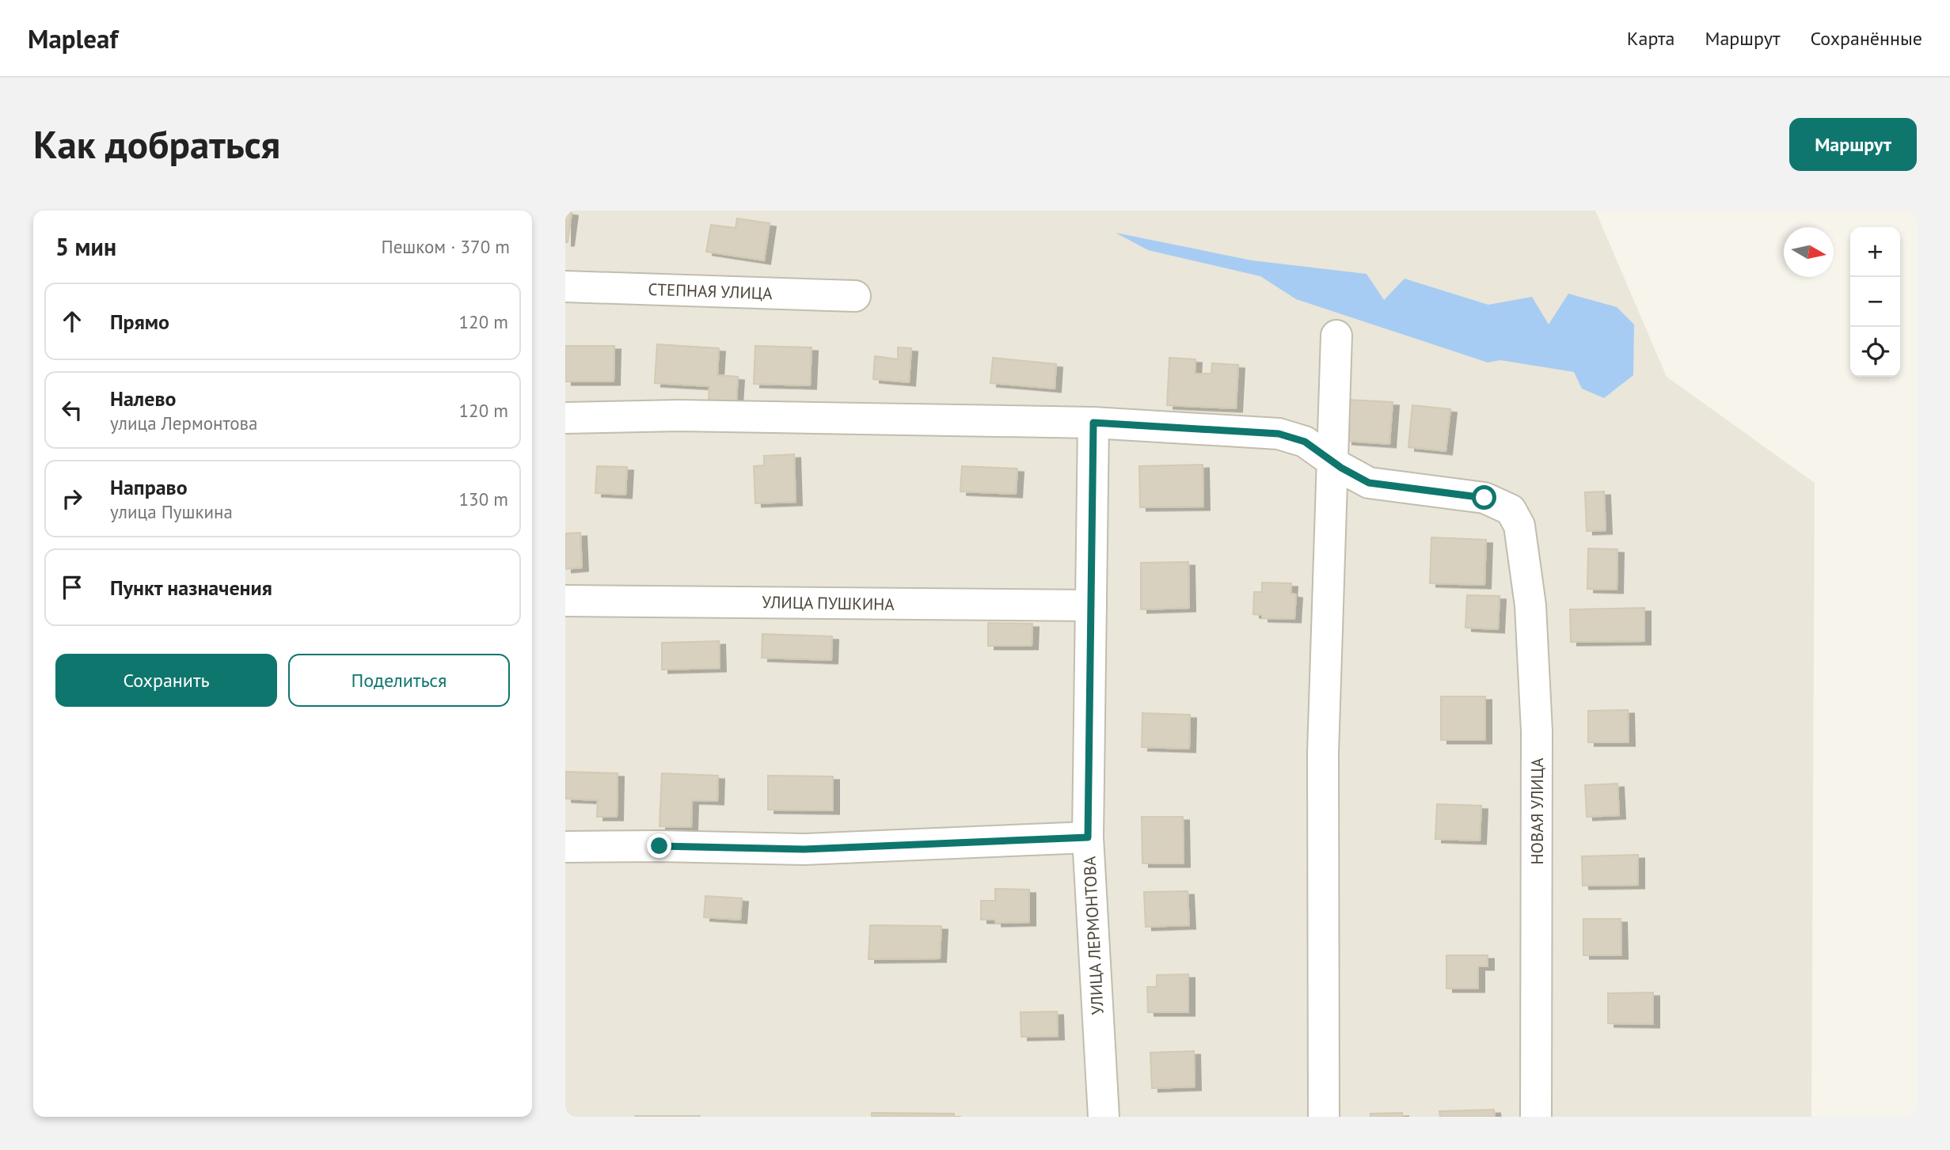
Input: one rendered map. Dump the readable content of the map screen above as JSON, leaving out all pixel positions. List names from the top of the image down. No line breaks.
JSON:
{"streets":{"street":["СТЕПНАЯ УЛИЦА","УЛИЦА ПУШКИНА","НОВАЯ УЛИЦА","УЛИЦА ЛЕРМОНТОВА"]},"crossings":[["УЛИЦА ПУШКИНА","УЛИЦА ЛЕРМОНТОВА"]],"north":"right","page":{"header":"Mapleaf","nav":["Карта","Маршрут","Сохранённые"],"buttons":["Маршрут",["Сохранить","Поделиться"]],"title":"Как добраться","heading":["5 мин","Пешком · 370 m"],"map_buttons":["+","−"],"list":[["Прямо","120 m"],["Налево","улица Лермонтова","120 m"],["Направо","улица Пушкина","130 m"],"Пункт назначения"]}}
